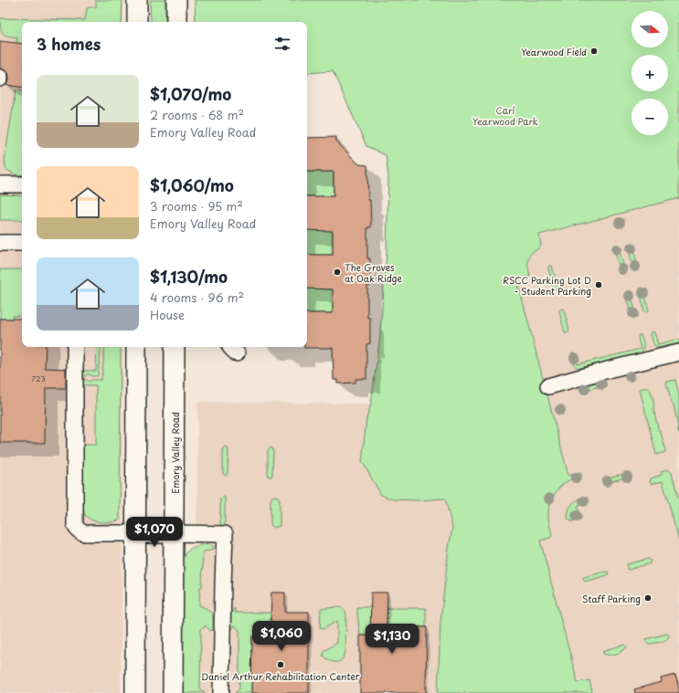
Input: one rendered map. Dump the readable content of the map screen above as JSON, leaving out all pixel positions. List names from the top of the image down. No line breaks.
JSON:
{"streets":{"main road":["Emory Valley Road"]},"parks":["Carl Yearwood Park"],"places":["Yearwood Field","The Groves at Oak Ridge","RSCC Parking Lot D - Student Parking","Staff Parking","Daniel Arthur Rehabilitation Center"],"house_numbers":["723"],"north":"right","page":{"map_buttons":["+","−"],"heading":"3 homes","list":[{"name":"$1,070/mo","note":"2 rooms · 68 m² · Emory Valley Road"},{"name":"$1,060/mo","note":"3 rooms · 95 m² · Emory Valley Road"},{"name":"$1,130/mo","note":"4 rooms · 96 m² · House"}],"price":["$1,070","$1,060","$1,130"]}}
